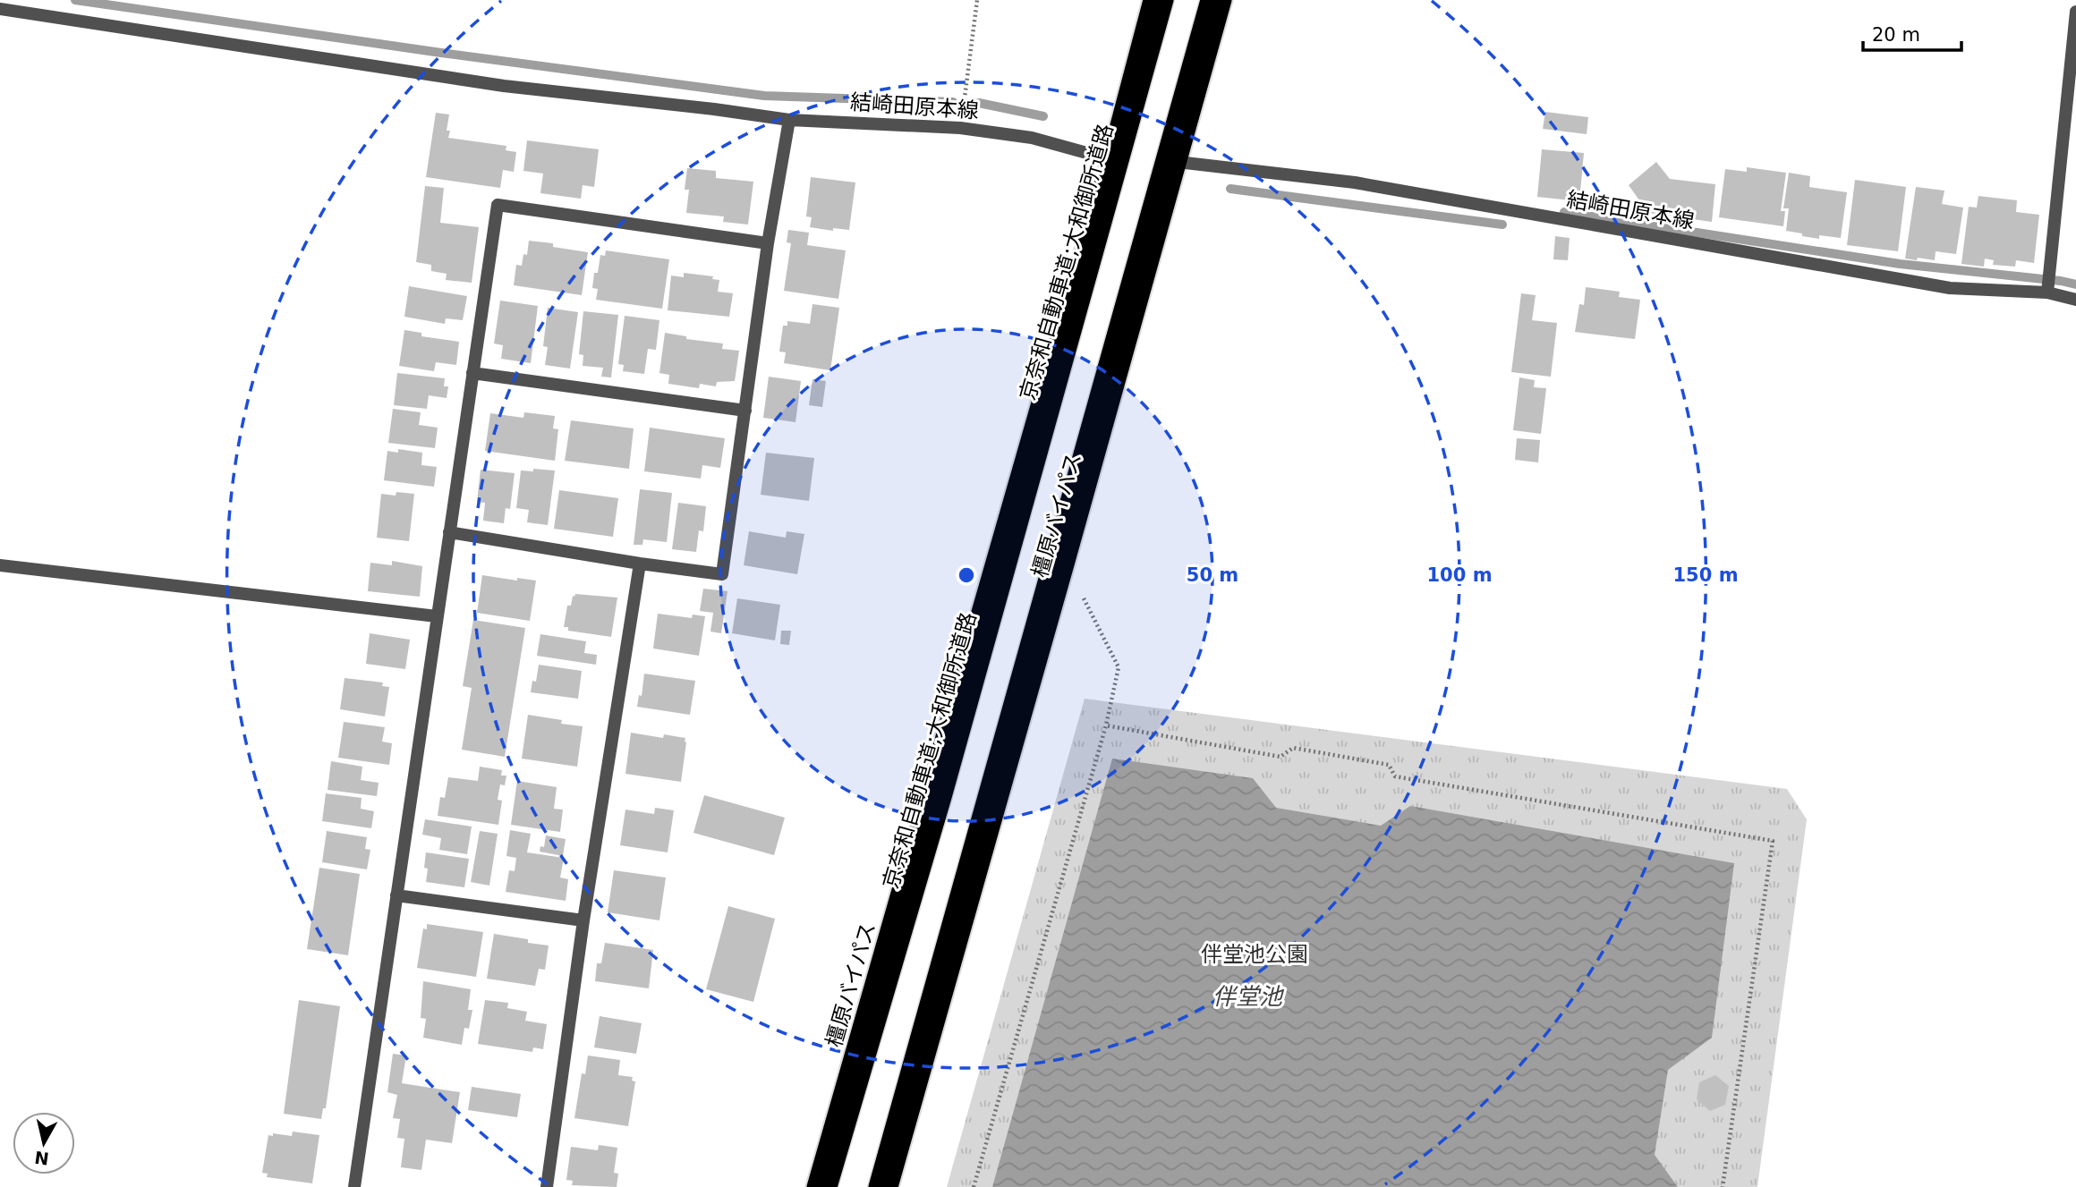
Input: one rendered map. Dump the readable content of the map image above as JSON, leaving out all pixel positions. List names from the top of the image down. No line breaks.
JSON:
{"streets":{"highway":["京奈和自動車道;大和御所道路","橿原バイパス"],"street":["結崎田原本線"]},"crossings":[["結崎田原本線","橿原バイパス"]],"water":["伴堂池"],"parks":["伴堂池公園"],"scale_bar":"20 m","north":"bottom","rings":["50 m","100 m","150 m"]}
